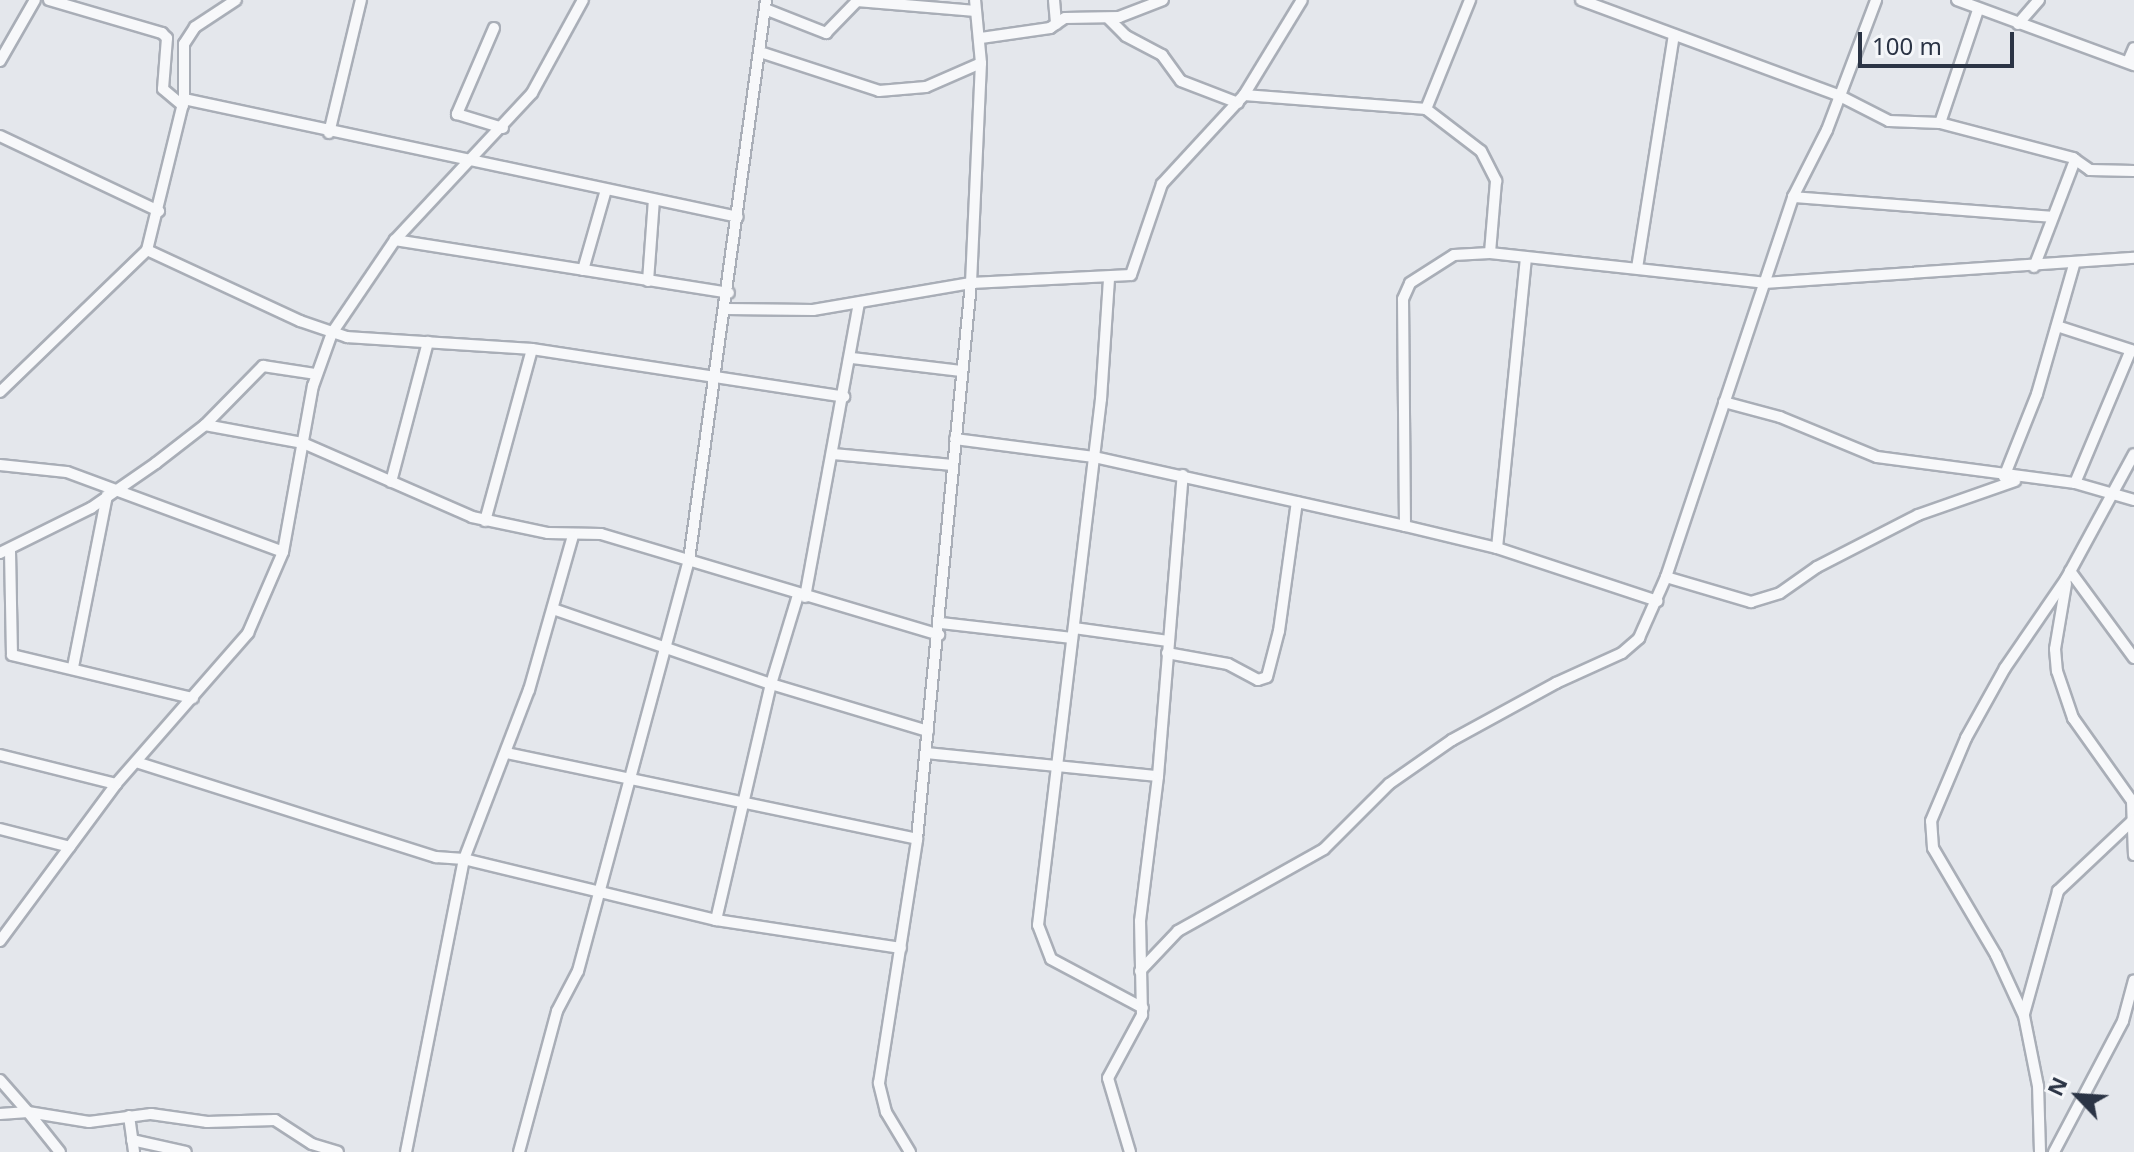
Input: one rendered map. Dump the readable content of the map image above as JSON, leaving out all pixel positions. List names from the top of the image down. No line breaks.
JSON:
{"scale_bar":"100 m","north":"top left"}
